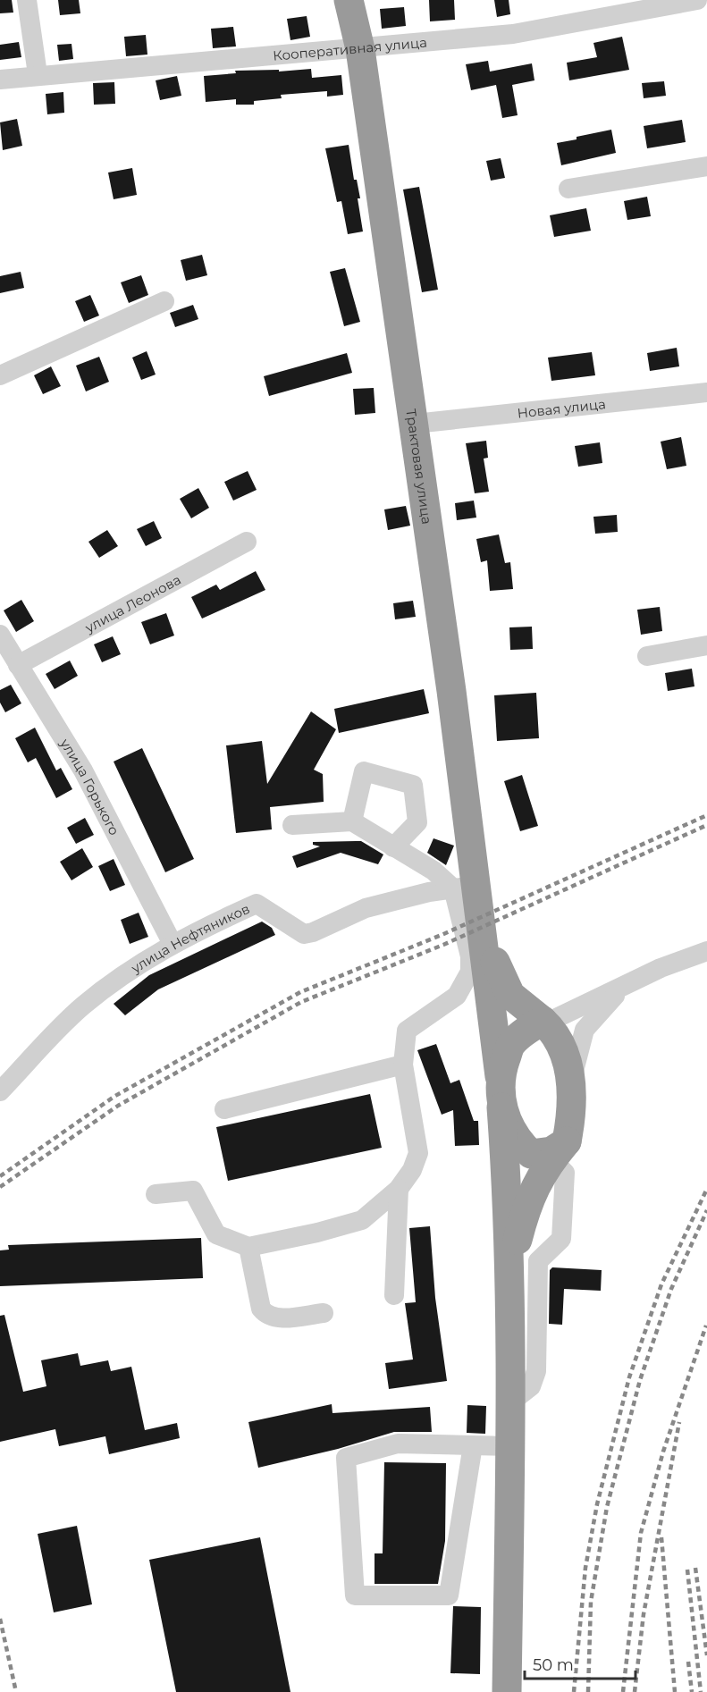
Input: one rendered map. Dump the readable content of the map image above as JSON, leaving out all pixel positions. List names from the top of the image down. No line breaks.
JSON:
{"streets":{"highway":["Трактовая улица"],"street":["Кооперативная улица","Новая улица","улица Леонова","улица Горького","улица Нефтяников"]},"crossings":[["Кооперативная улица","Трактовая улица"],["Новая улица","Трактовая улица"],["Трактовая улица","улица Нефтяников"],["улица Леонова","улица Горького"],["улица Горького","улица Нефтяников"]],"scale_bar":"50 m"}
